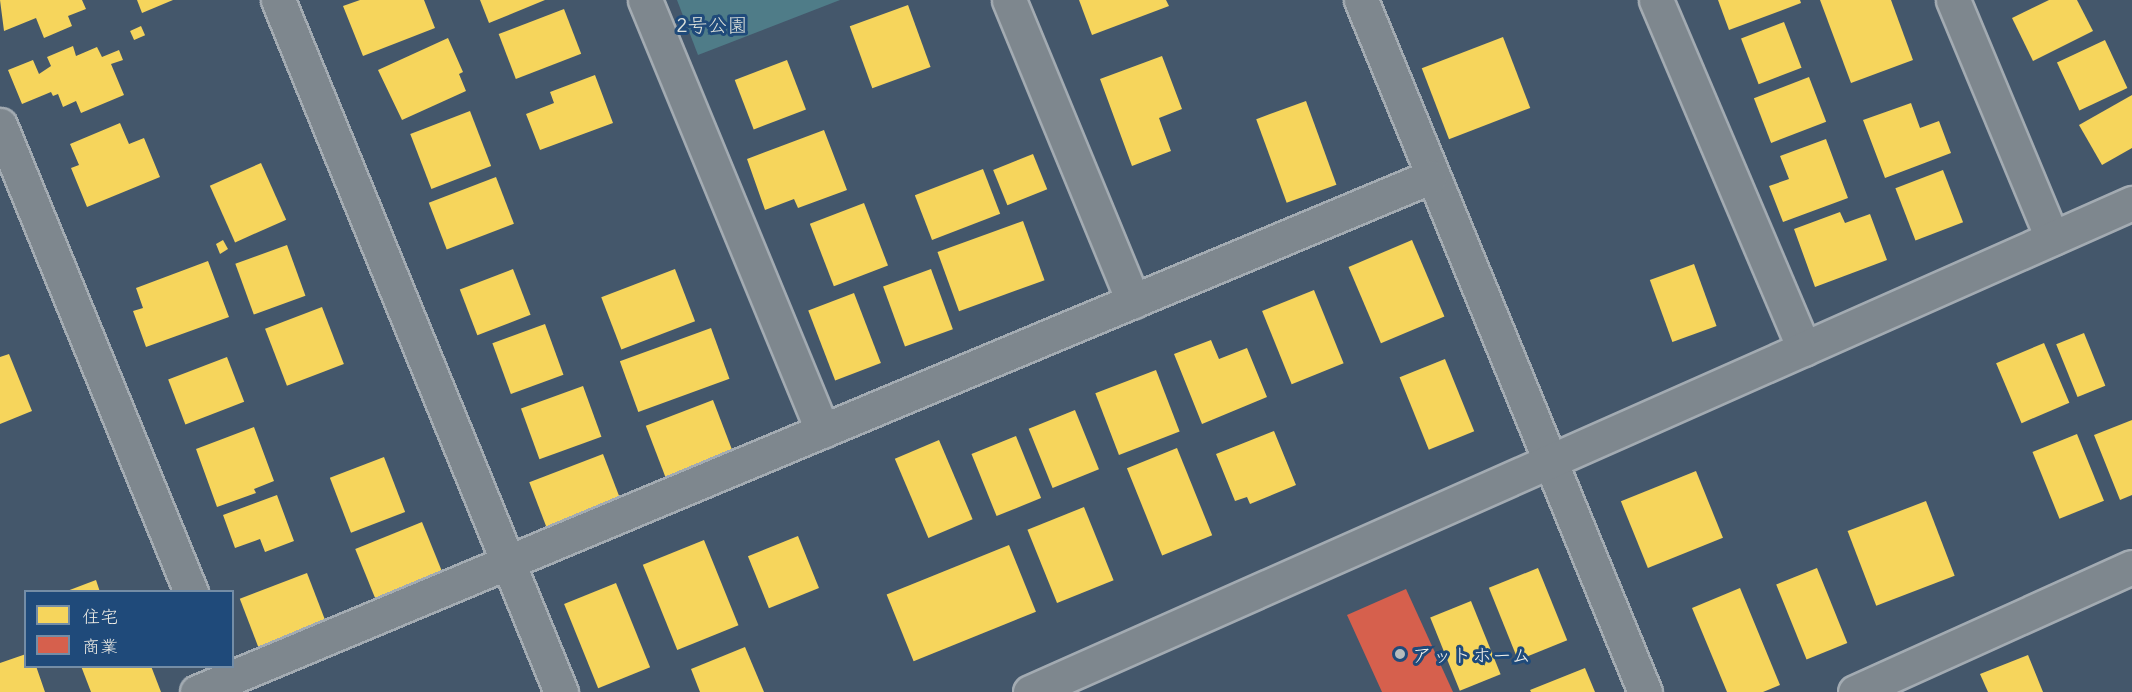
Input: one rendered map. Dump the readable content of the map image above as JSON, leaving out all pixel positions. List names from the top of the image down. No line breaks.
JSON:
{"parks":["2号公園"],"places":["アットホーム"],"legend":["住宅","商業"]}
